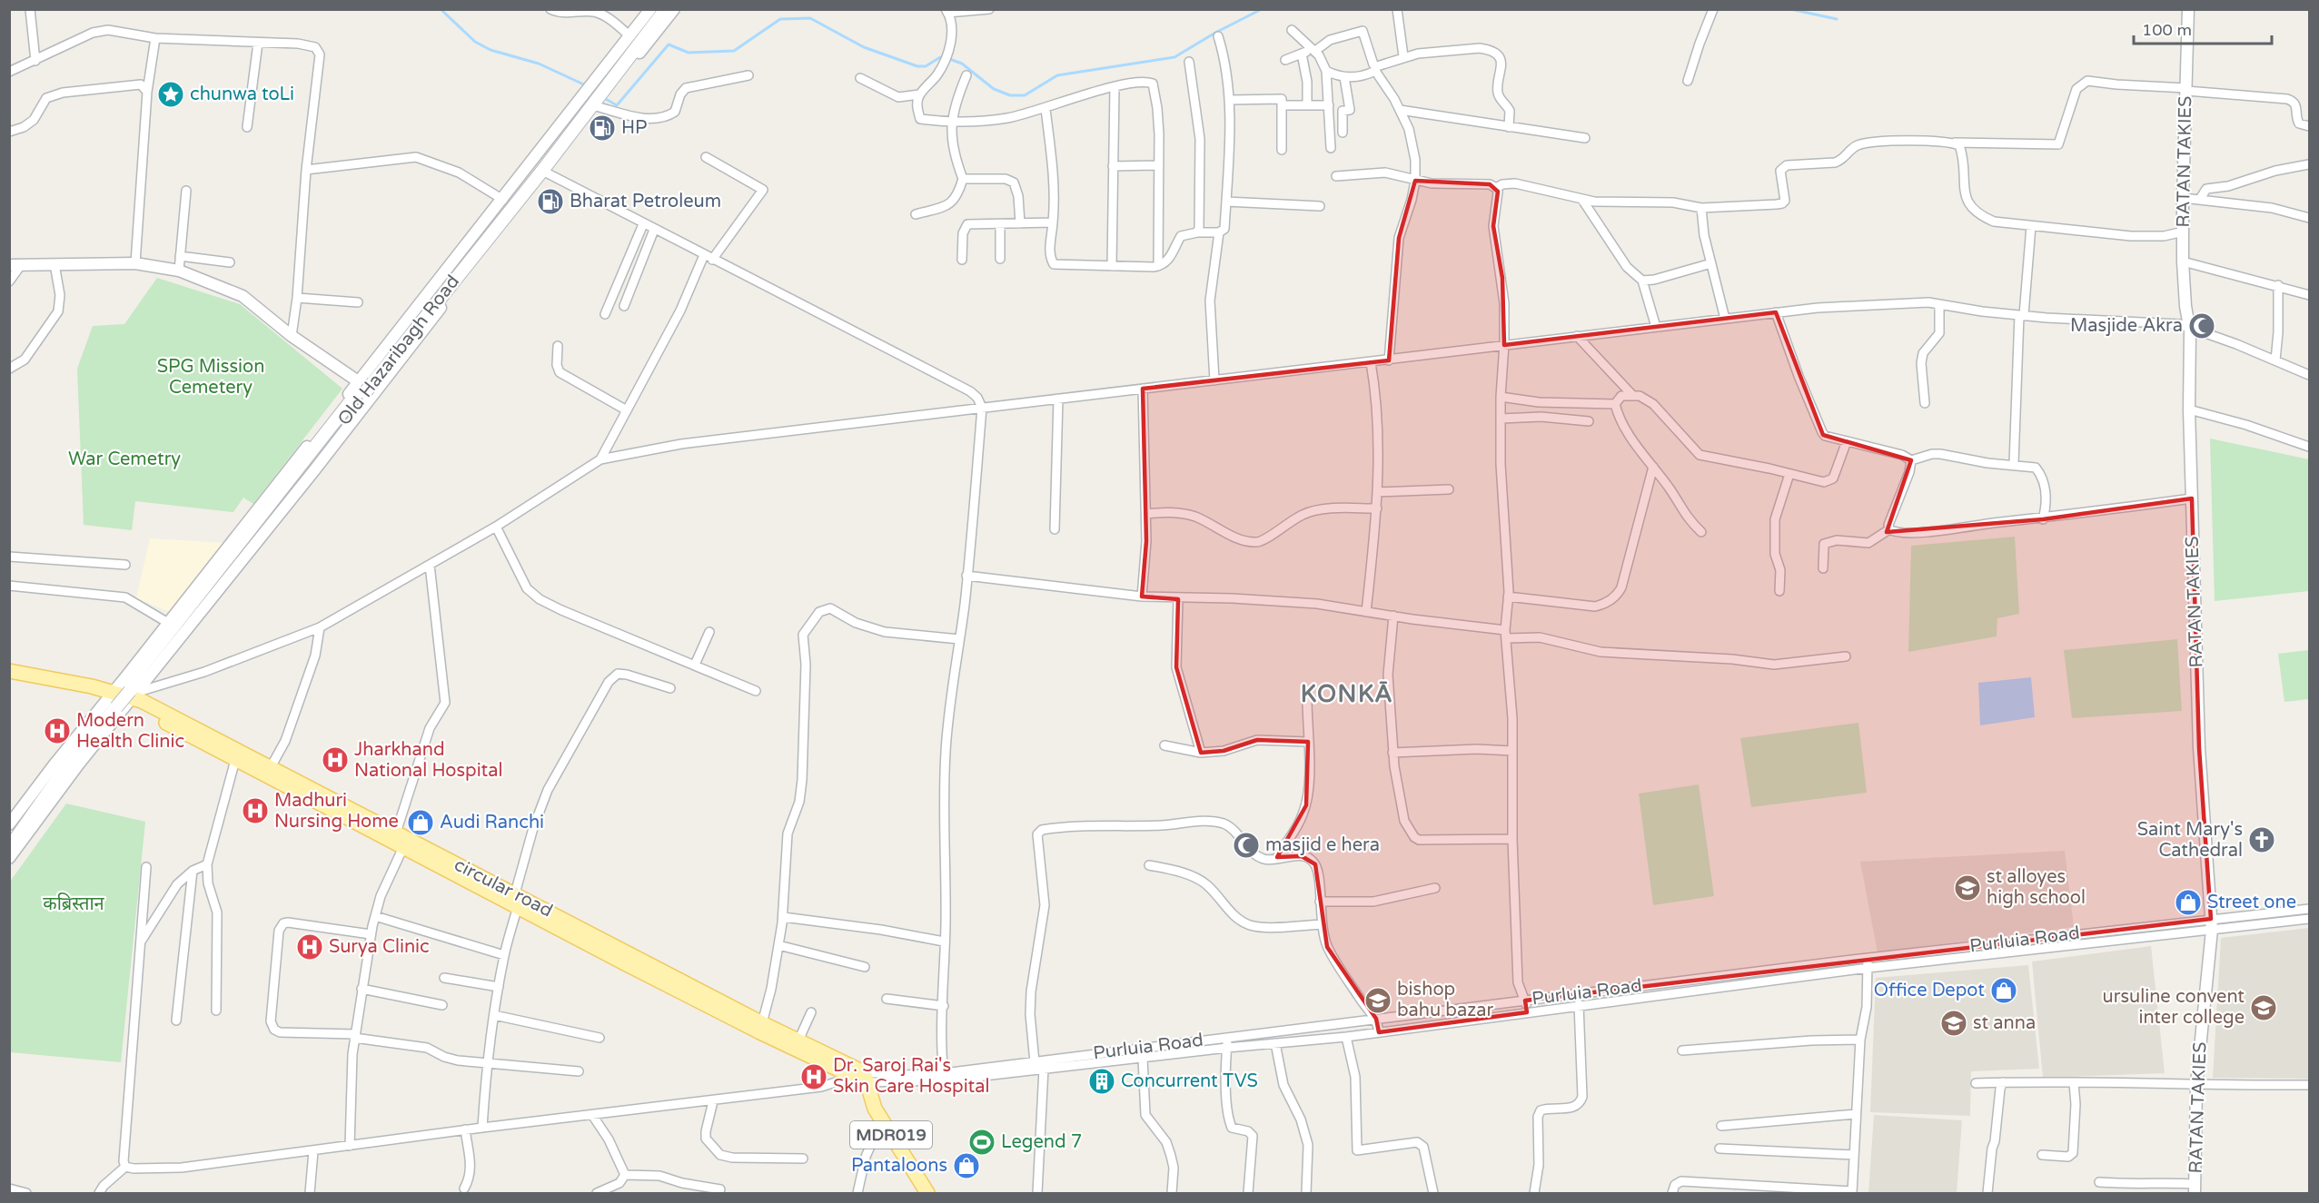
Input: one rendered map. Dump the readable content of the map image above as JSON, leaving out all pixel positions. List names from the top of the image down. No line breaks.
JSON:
{"streets":{"main road":["Old Hazaribagh Road","circular road","MDR019"],"street":["RATAN TAKIES","Purluia Road"]},"crossings":[["RATAN TAKIES","Purluia Road"],["Old Hazaribagh Road","circular road"],["circular road","Purluia Road"],["circular road","MDR019"],["Purluia Road","MDR019"]],"districts":["KONKĀ"],"parks":["SPG Mission Cemetery","War Cemetry","कब्रिस्तान"],"places":{"place":["chunwa toLi"],"fuel station":["HP","Bharat Petroleum"],"mosque":["Masjide Akra","masjid e hera"],"hospital":["Modern Health Clinic","Jharkhand National Hospital","Madhuri Nursing Home","Surya Clinic","Dr. Saroj Rai's Skin Care Hospital"],"shop":["Audi Ranchi","Street one","Office Depot","Pantaloons"],"church":["Saint Mary's Cathedral"],"school or university":["st alloyes high school","bishop bahu bazar","ursuline convent inter college","st anna"],"building":["Concurrent TVS"],"sports":["Legend 7"]},"scale_bar":"100 m"}
